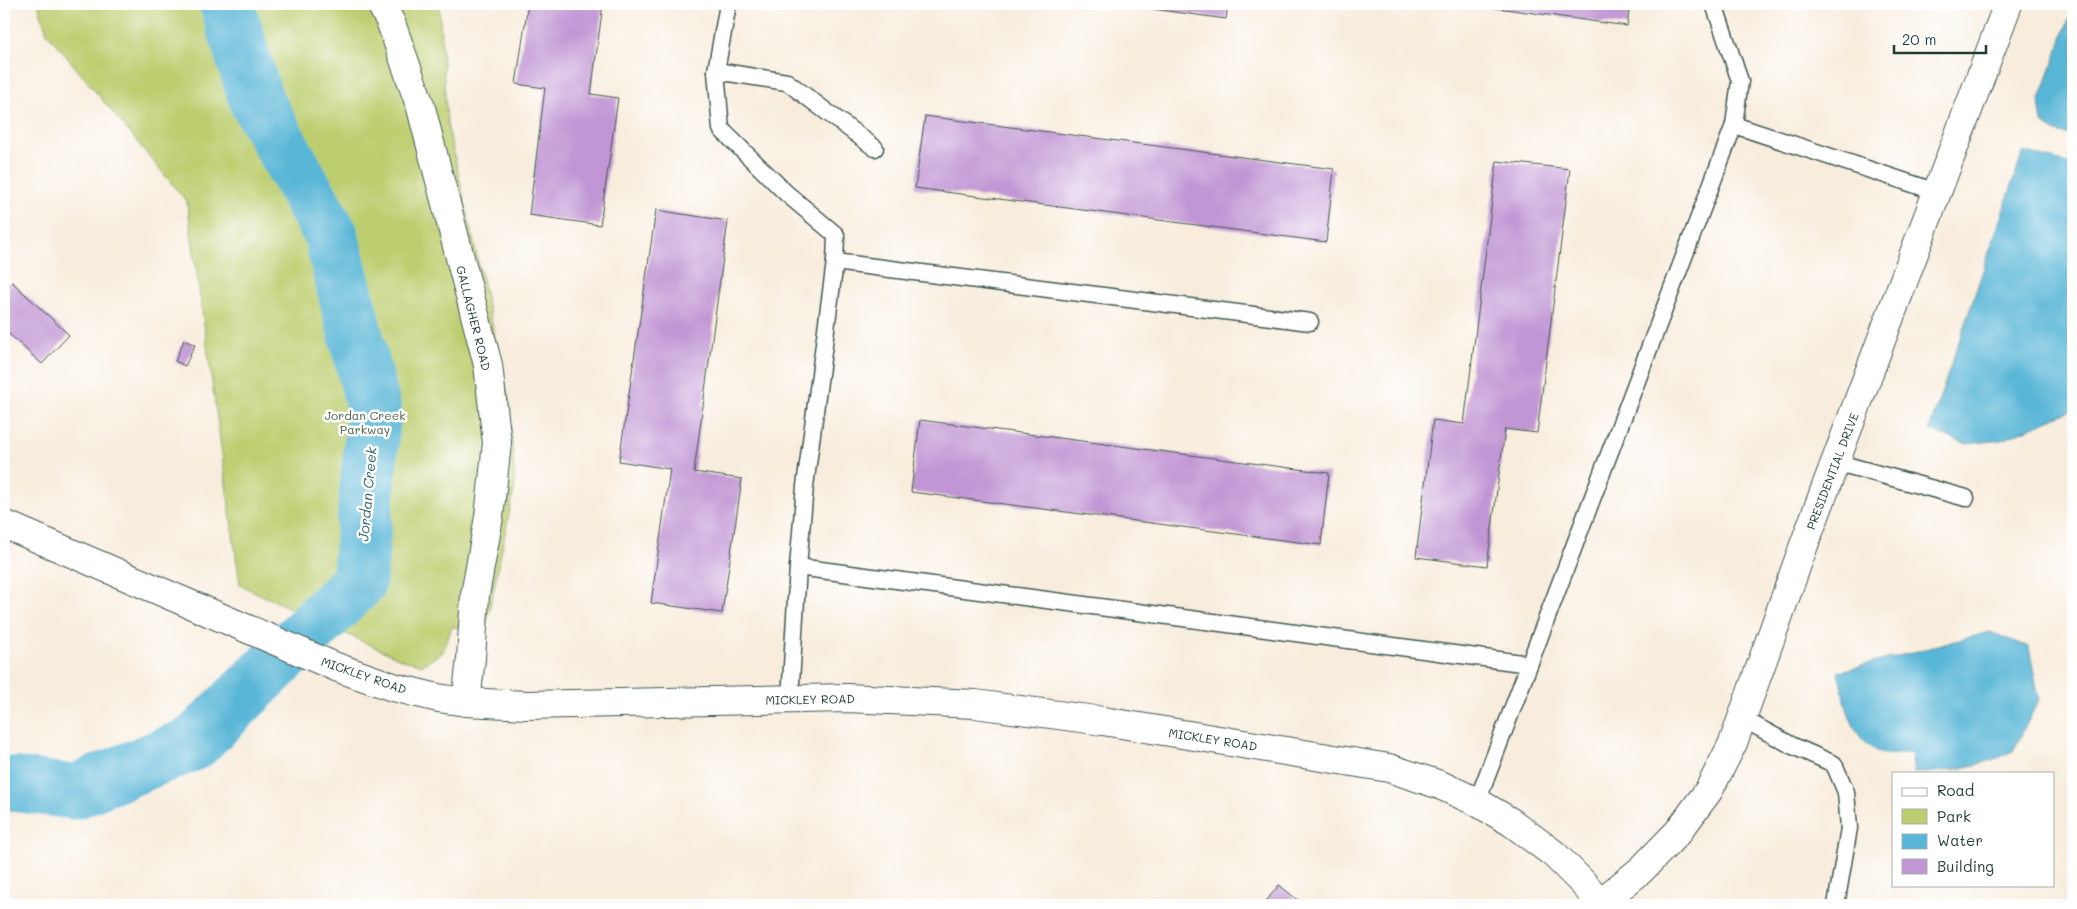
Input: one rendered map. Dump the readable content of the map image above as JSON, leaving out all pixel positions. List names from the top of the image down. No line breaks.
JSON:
{"streets":{"street":["GALLAGHER ROAD","PRESIDENTIAL DRIVE","MICKLEY ROAD"]},"crossings":[["GALLAGHER ROAD","MICKLEY ROAD"],["PRESIDENTIAL DRIVE","MICKLEY ROAD"]],"water":["Jordan Creek"],"parks":["Jordan Creek Parkway"],"legend":["Road","Park","Water","Building"],"scale_bar":"20 m"}
